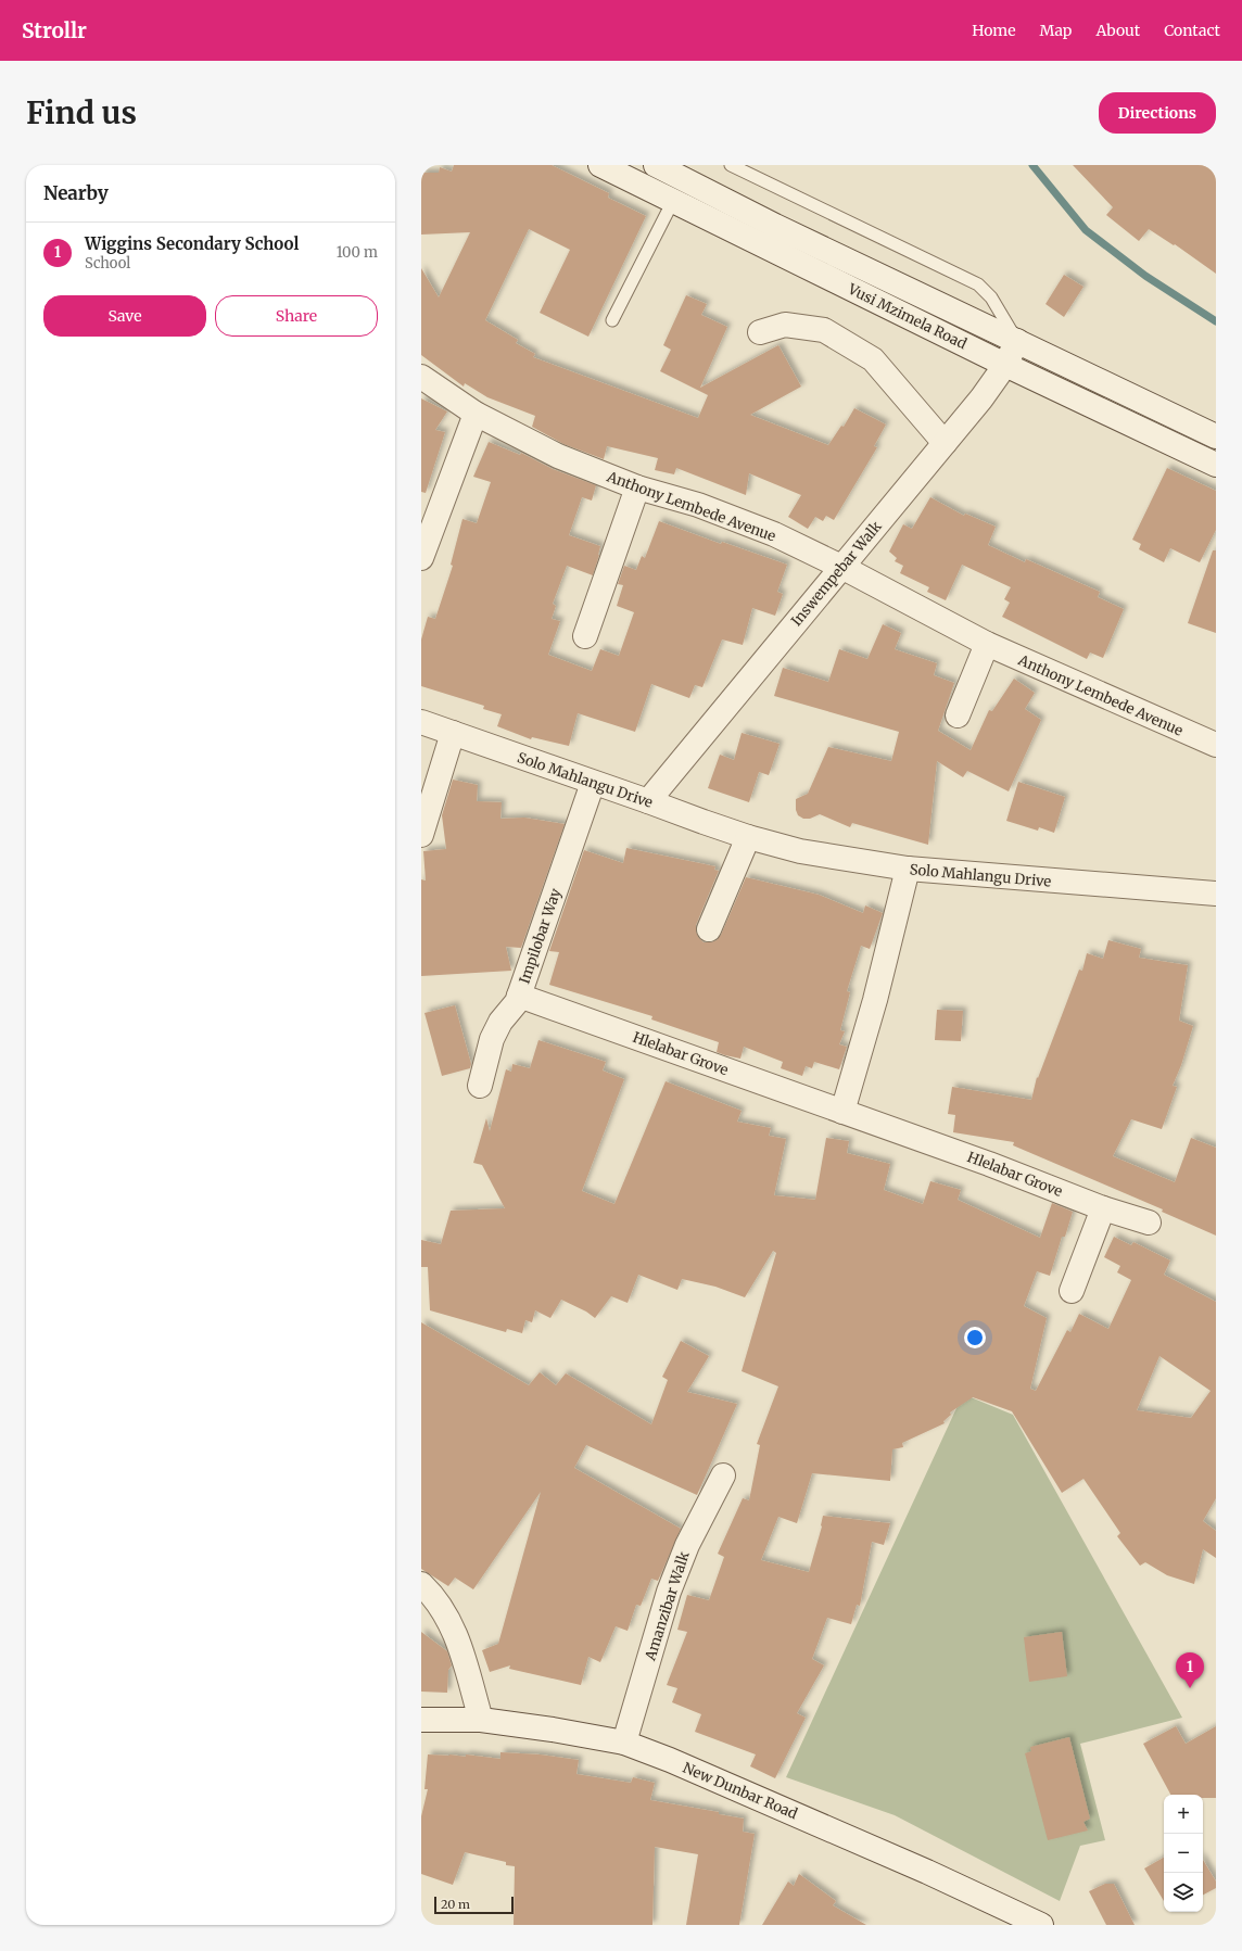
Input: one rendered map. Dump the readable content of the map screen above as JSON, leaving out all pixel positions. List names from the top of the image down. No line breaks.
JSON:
{"streets":{"street":["Vusi Mzimela Road","Anthony Lembede Avenue","Inswempebar Walk","Solo Mahlangu Drive","Impilobar Way","Hlelabar Grove","Amanzibar Walk","New Dunbar Road"]},"crossings":[["Vusi Mzimela Road","Inswempebar Walk"],["Anthony Lembede Avenue","Inswempebar Walk"],["Inswempebar Walk","Solo Mahlangu Drive"],["Solo Mahlangu Drive","Impilobar Way"],["Impilobar Way","Hlelabar Grove"],["Amanzibar Walk","New Dunbar Road"]],"scale_bar":"20 m","page":{"header":"Strollr","nav":["Home","Map","About","Contact"],"buttons":["Directions",["Save","Share"]],"title":"Find us","heading":"Nearby","list":[{"mark":"1","name":"Wiggins Secondary School","note":"School","value":"100 m"}],"pins":"1","map_buttons":["+","−"],"scale":"20 m"}}
